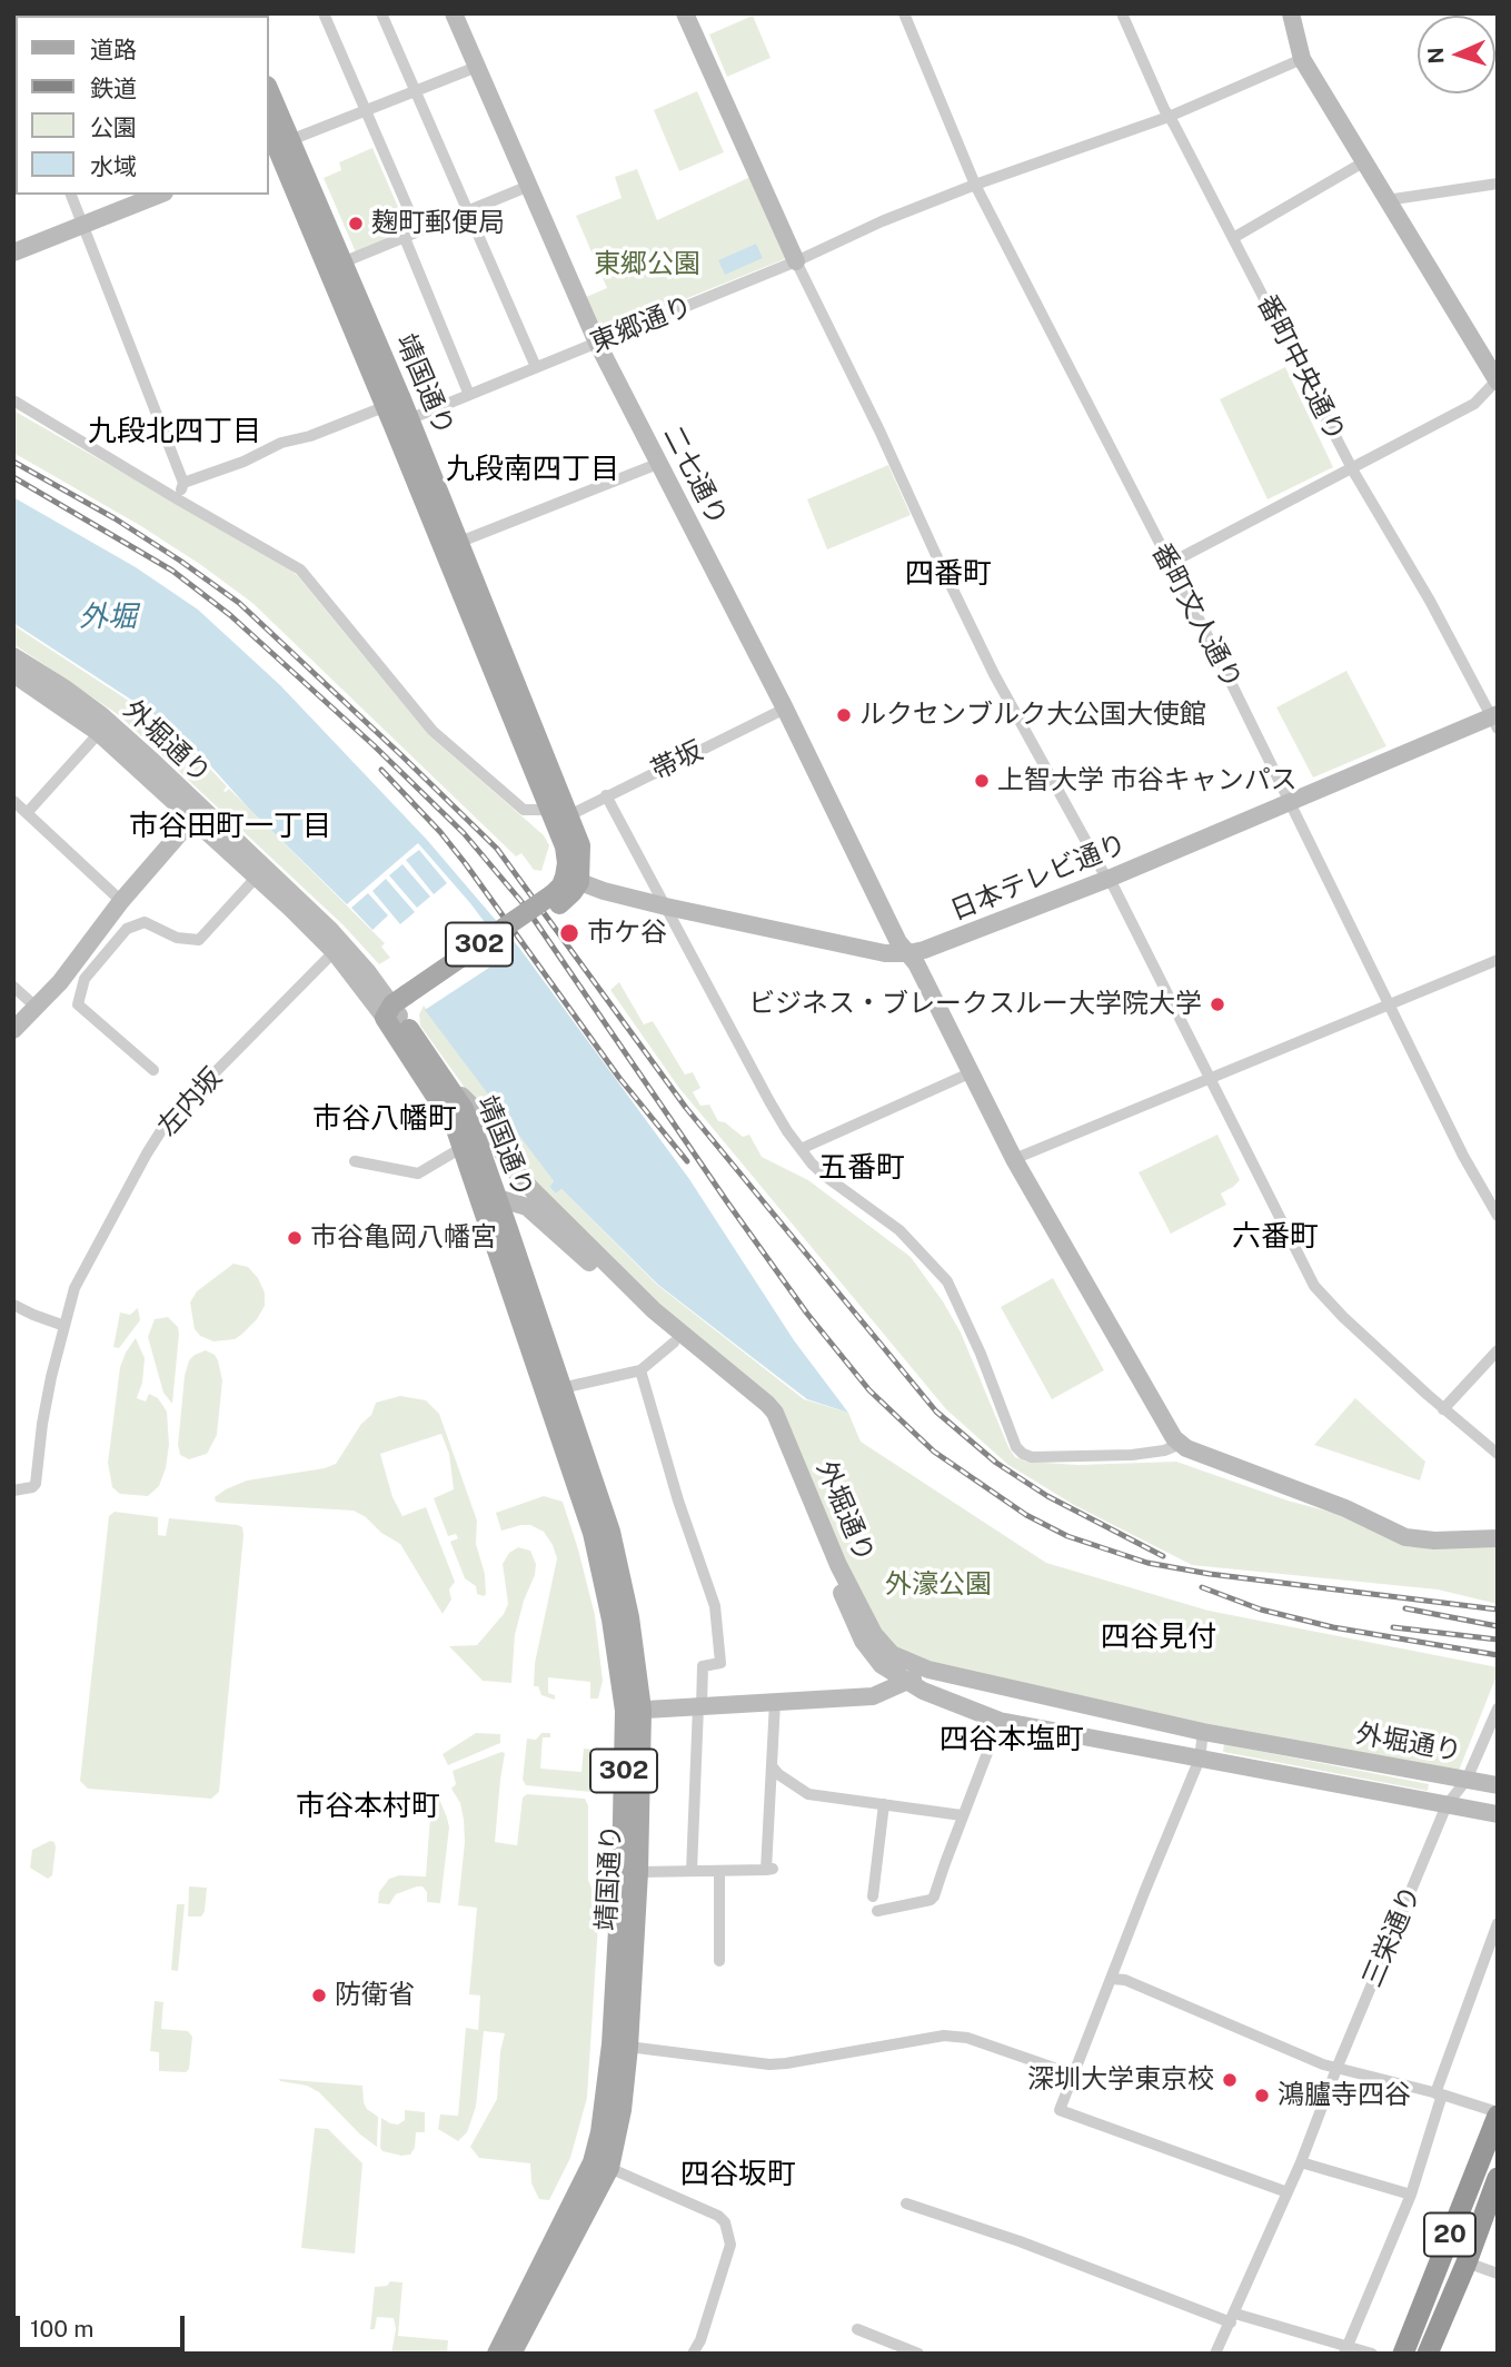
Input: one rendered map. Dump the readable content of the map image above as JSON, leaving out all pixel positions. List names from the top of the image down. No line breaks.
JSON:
{"streets":{"highway":["20"],"main road":["靖国通り","302"],"street":["東郷通り","番町中央通り","二七通り","番町文人通り","外堀通り","帯坂","日本テレビ通り","左内坂","三栄通り"]},"crossings":[["東郷通り","番町中央通り"],["東郷通り","靖国通り"],["東郷通り","二七通り"],["東郷通り","番町文人通り"],["番町中央通り","日本テレビ通り"],["靖国通り","外堀通り"],["靖国通り","帯坂"],["靖国通り","日本テレビ通り"],["靖国通り","302"],["二七通り","帯坂"],["二七通り","日本テレビ通り"],["番町文人通り","日本テレビ通り"],["外堀通り","302"],["外堀通り","左内坂"],["外堀通り","三栄通り"],["日本テレビ通り","302"]],"districts":["九段北四丁目","九段南四丁目","四番町","市谷田町一丁目","市谷八幡町","五番町","六番町","四谷見付","四谷本塩町","市谷本村町","四谷坂町"],"water":["外堀"],"parks":["東郷公園","外濠公園"],"places":["麹町郵便局","ルクセンブルク大公国大使館","上智大学 市谷キャンパス","市ケ谷","ビジネス・ブレークスルー大学院大学","市谷亀岡八幡宮","防衛省","深圳大学東京校","鴻臚寺四谷"],"legend":["道路","鉄道","公園","水域"],"scale_bar":"100 m","north":"left"}
